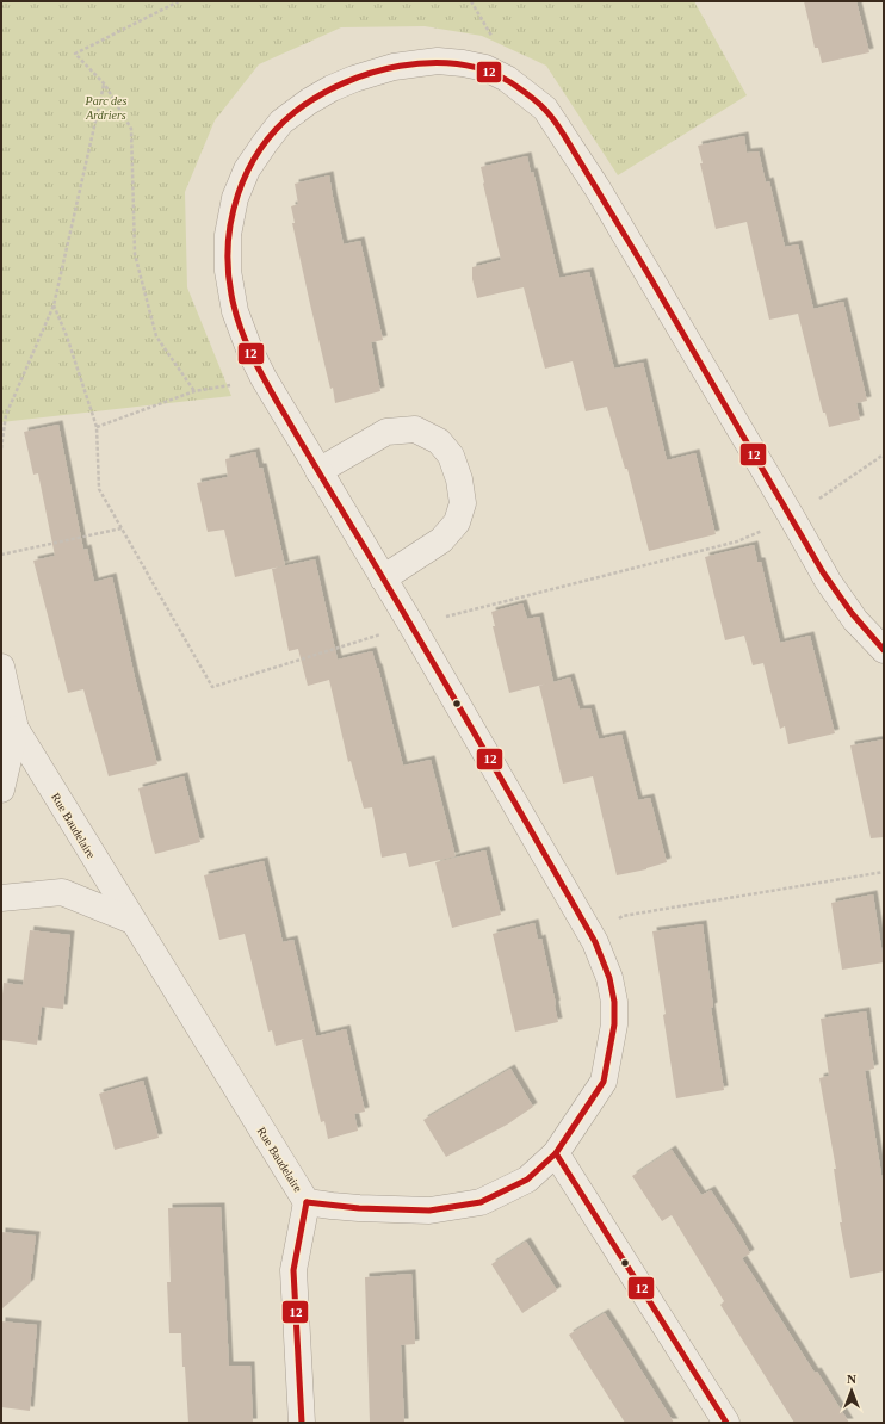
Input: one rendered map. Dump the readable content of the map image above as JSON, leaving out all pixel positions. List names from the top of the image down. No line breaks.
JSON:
{"streets":{"street":["Rue Baudelaire"]},"parks":["Parc des Ardriers"],"lines":["transit line 12"],"north":"top"}
